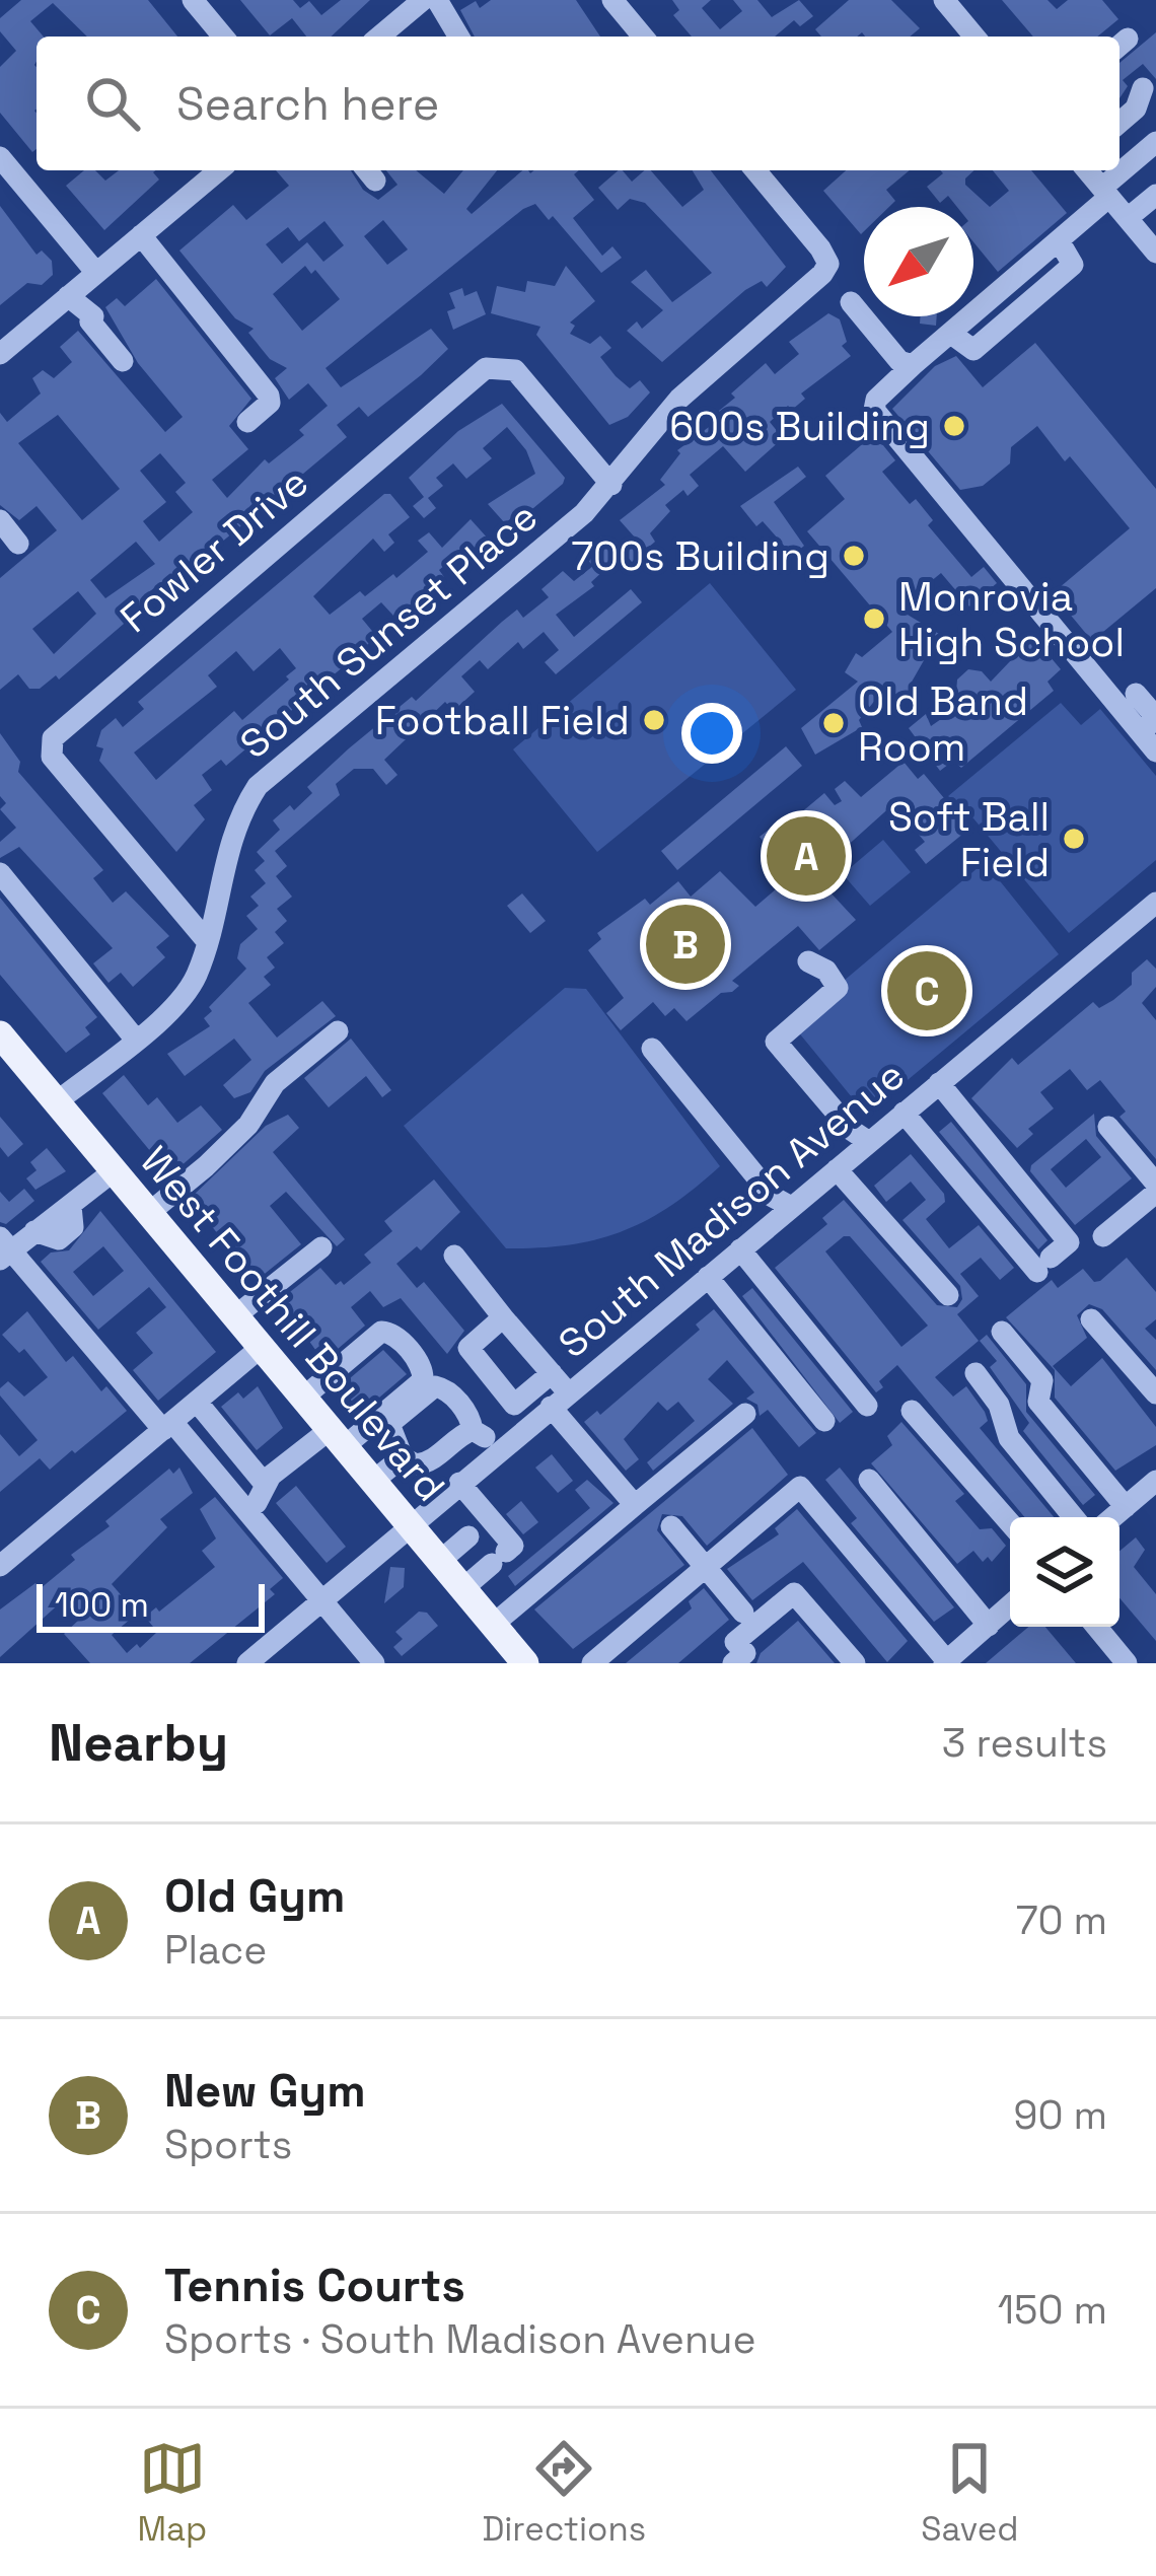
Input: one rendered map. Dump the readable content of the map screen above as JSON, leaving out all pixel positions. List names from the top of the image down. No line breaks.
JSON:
{"streets":{"main road":["West Foothill Boulevard"],"street":["Fowler Drive","South Sunset Place","South Madison Avenue"]},"crossings":[["Fowler Drive","South Sunset Place"],["South Sunset Place","West Foothill Boulevard"],["South Madison Avenue","West Foothill Boulevard"]],"places":["600s Building","700s Building","Monrovia High School","Football Field","Old Band Room","Soft Ball Field"],"scale_bar":"100 m","north":"bottom left","page":{"search":"Search here","pins":["A","B","C"],"scale":"100 m","heading":["Nearby","3 results"],"list":[{"mark":"A","name":"Old Gym","note":"Place","value":"70 m"},{"mark":"B","name":"New Gym","note":"Sports","value":"90 m"},{"mark":"C","name":"Tennis Courts","note":"Sports · South Madison Avenue","value":"150 m"}],"nav":["Map","Directions","Saved"]}}
